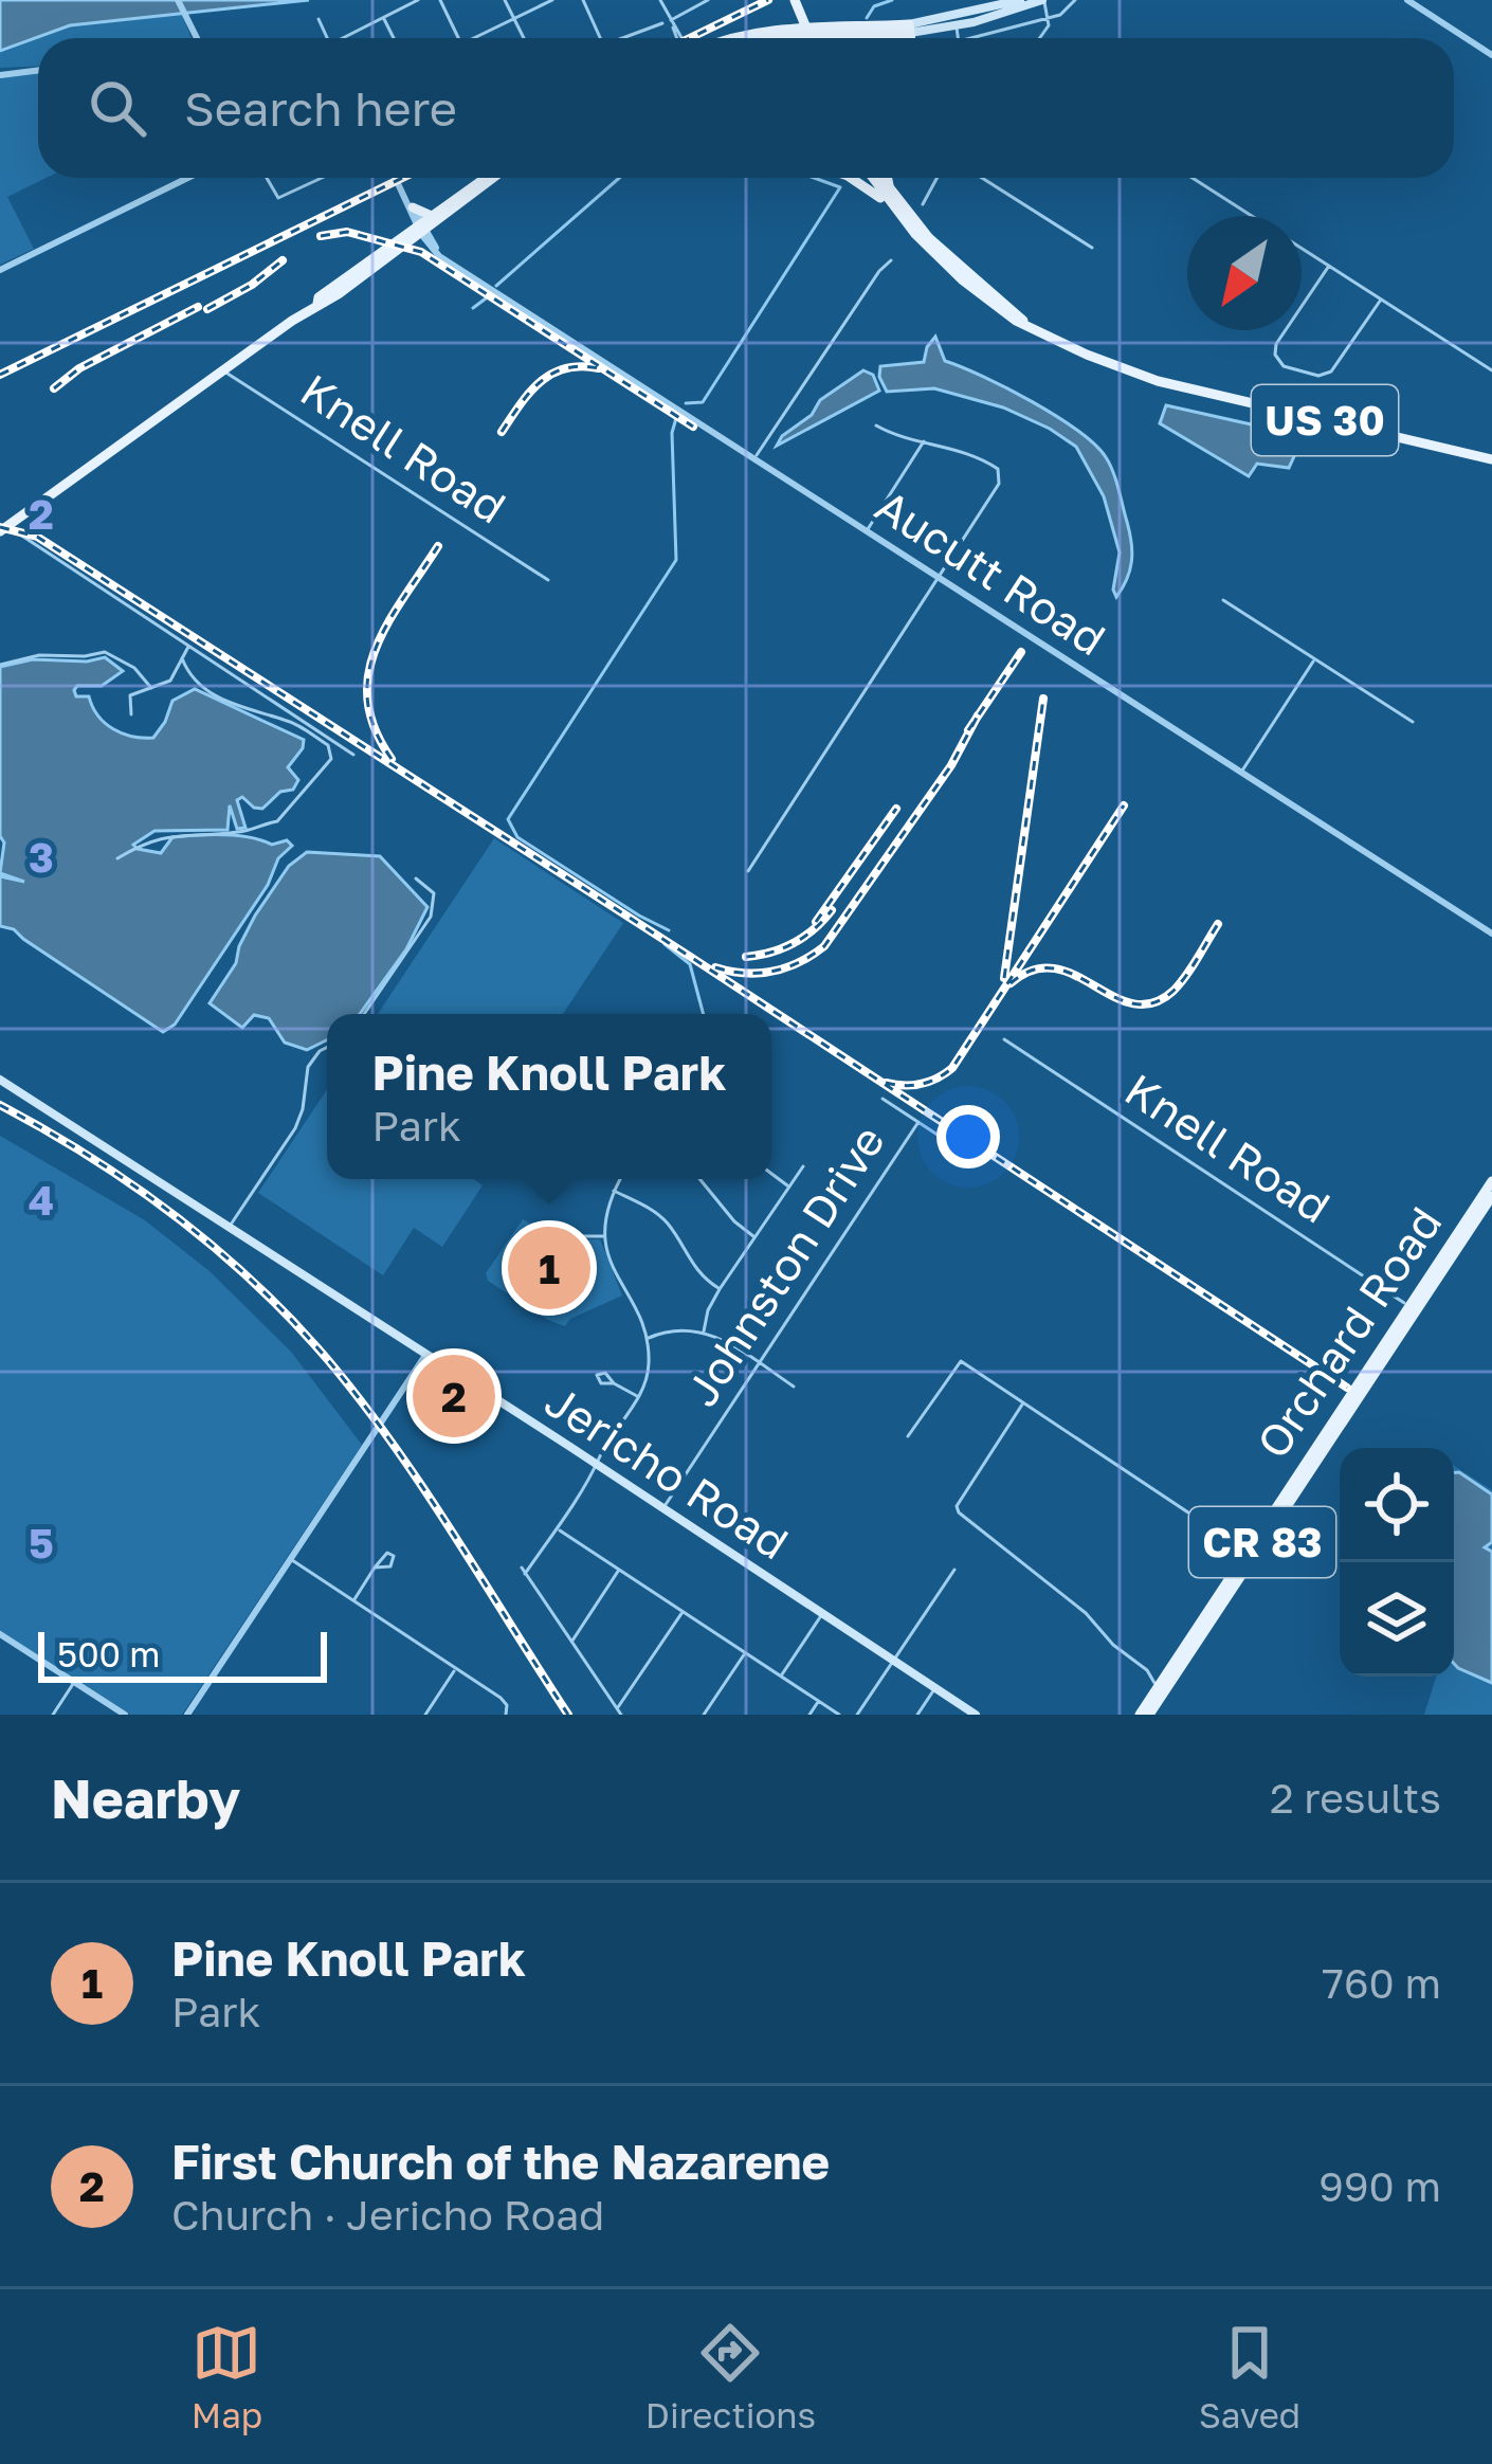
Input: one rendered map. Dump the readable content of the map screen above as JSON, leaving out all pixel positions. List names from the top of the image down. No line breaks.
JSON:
{"streets":{"main road":["US 30","Orchard Road","Jericho Road","CR 83"],"street":["Knell Road","Aucutt Road","Johnston Drive"]},"crossings":[["Knell Road","Orchard Road"],["Johnston Drive","Jericho Road"]],"scale_bar":"500 m","north":"bottom left","page":{"search":"Search here","popup":["Pine Knoll Park","Park"],"pins":["1","2"],"scale":"500 m","heading":["Nearby","2 results"],"list":[{"mark":"1","name":"Pine Knoll Park","note":"Park","value":"760 m"},{"mark":"2","name":"First Church of the Nazarene","note":"Church · Jericho Road","value":"990 m"}],"nav":["Map","Directions","Saved"]},"grid":{"rows":["2","3","4","5"]}}
